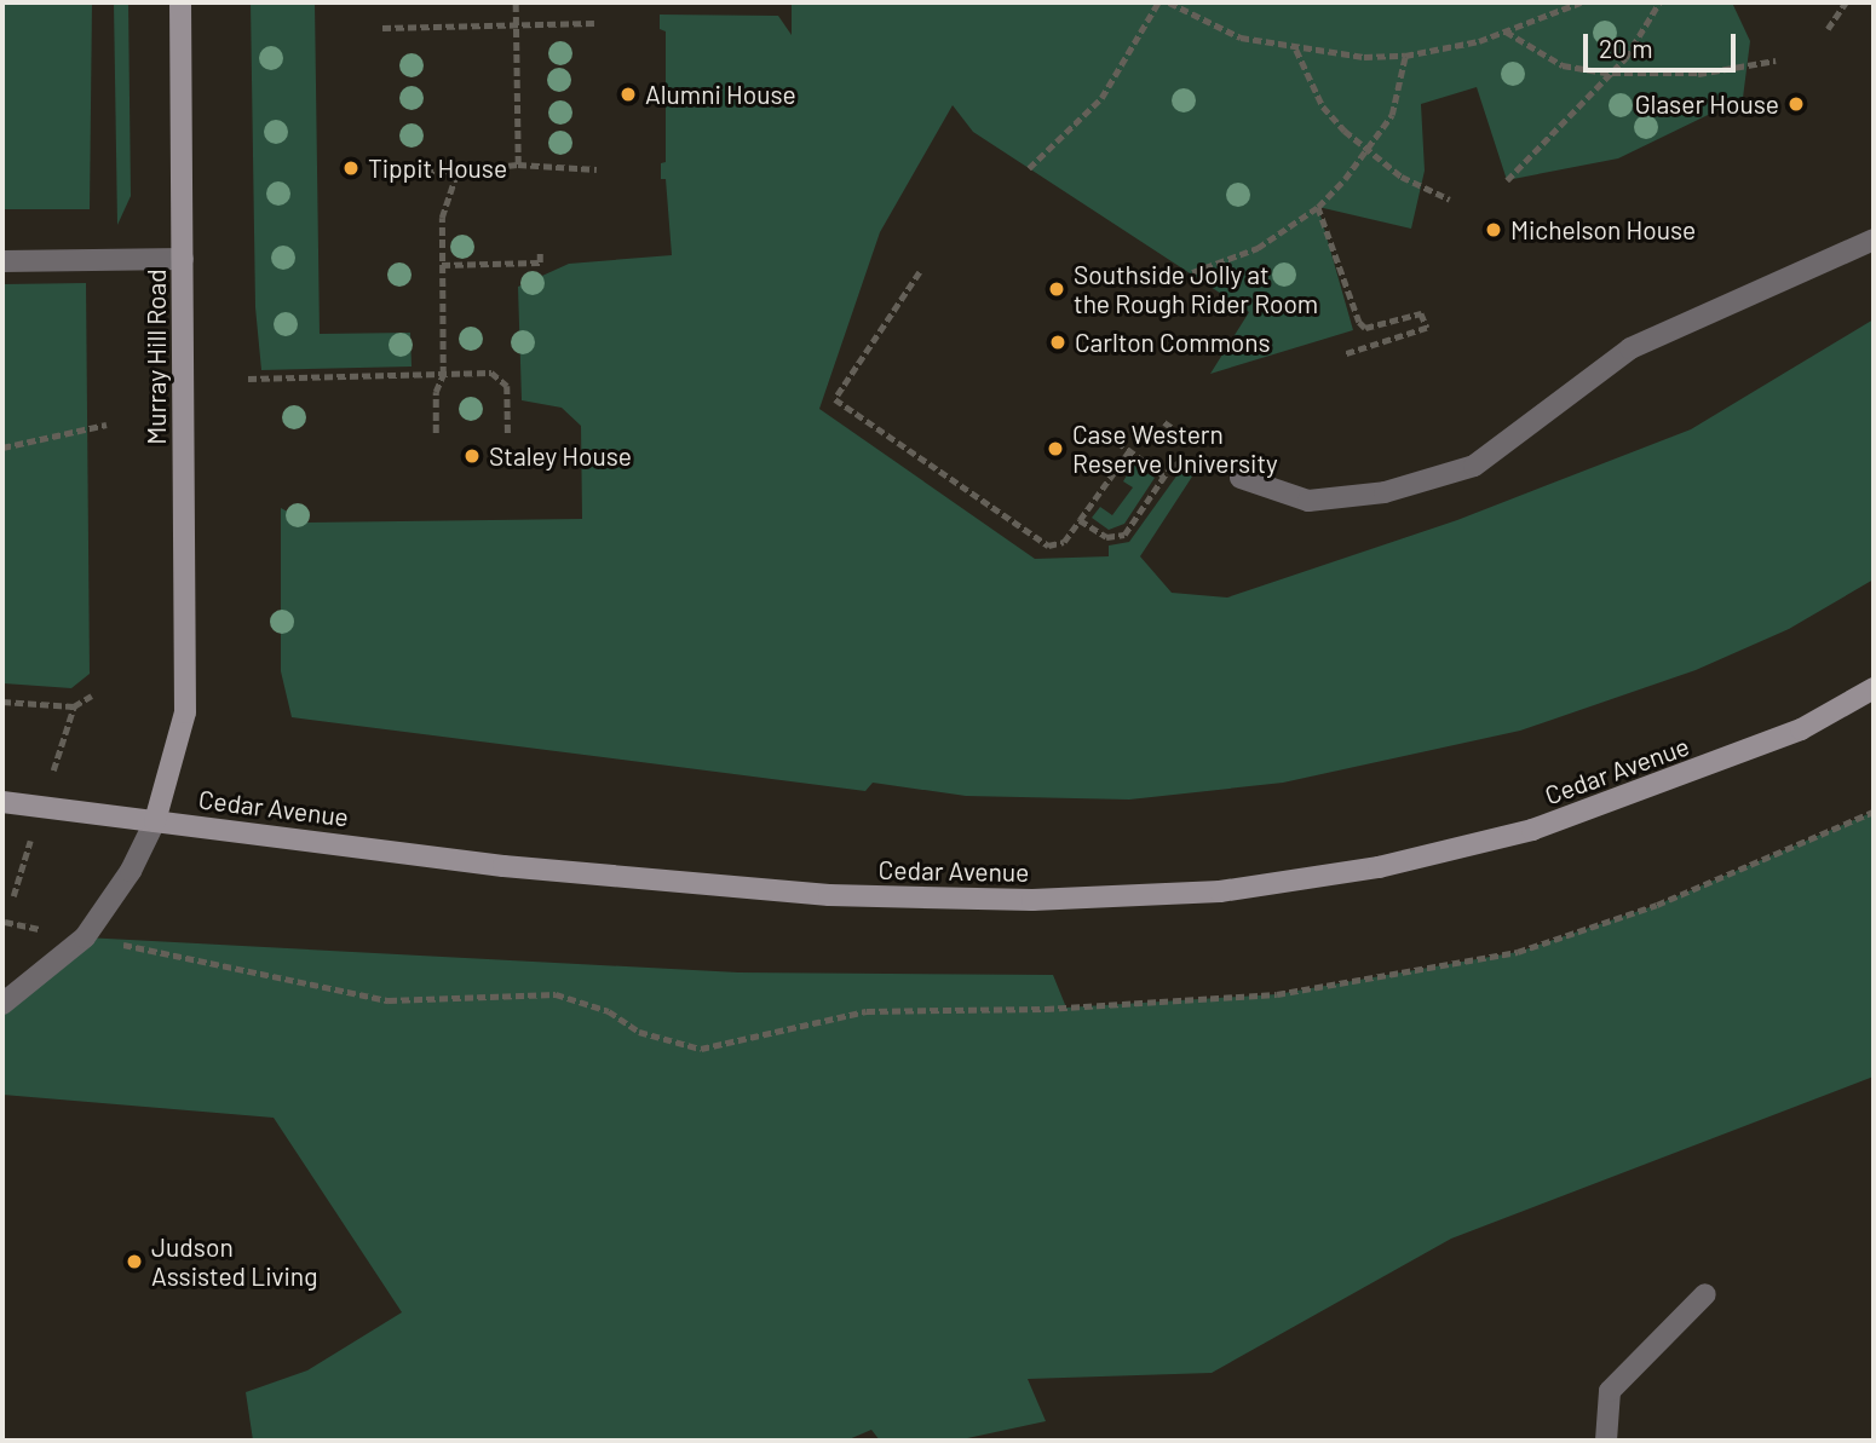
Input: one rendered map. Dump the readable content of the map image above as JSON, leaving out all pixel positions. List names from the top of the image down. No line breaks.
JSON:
{"streets":{"main road":["Murray Hill Road","Cedar Avenue"]},"crossings":[["Murray Hill Road","Cedar Avenue"]],"places":["Alumni House","Glaser House","Tippit House","Michelson House","Southside Jolly at the Rough Rider Room","Carlton Commons","Case Western Reserve University","Staley House","Judson Assisted Living"],"scale_bar":"20 m"}
